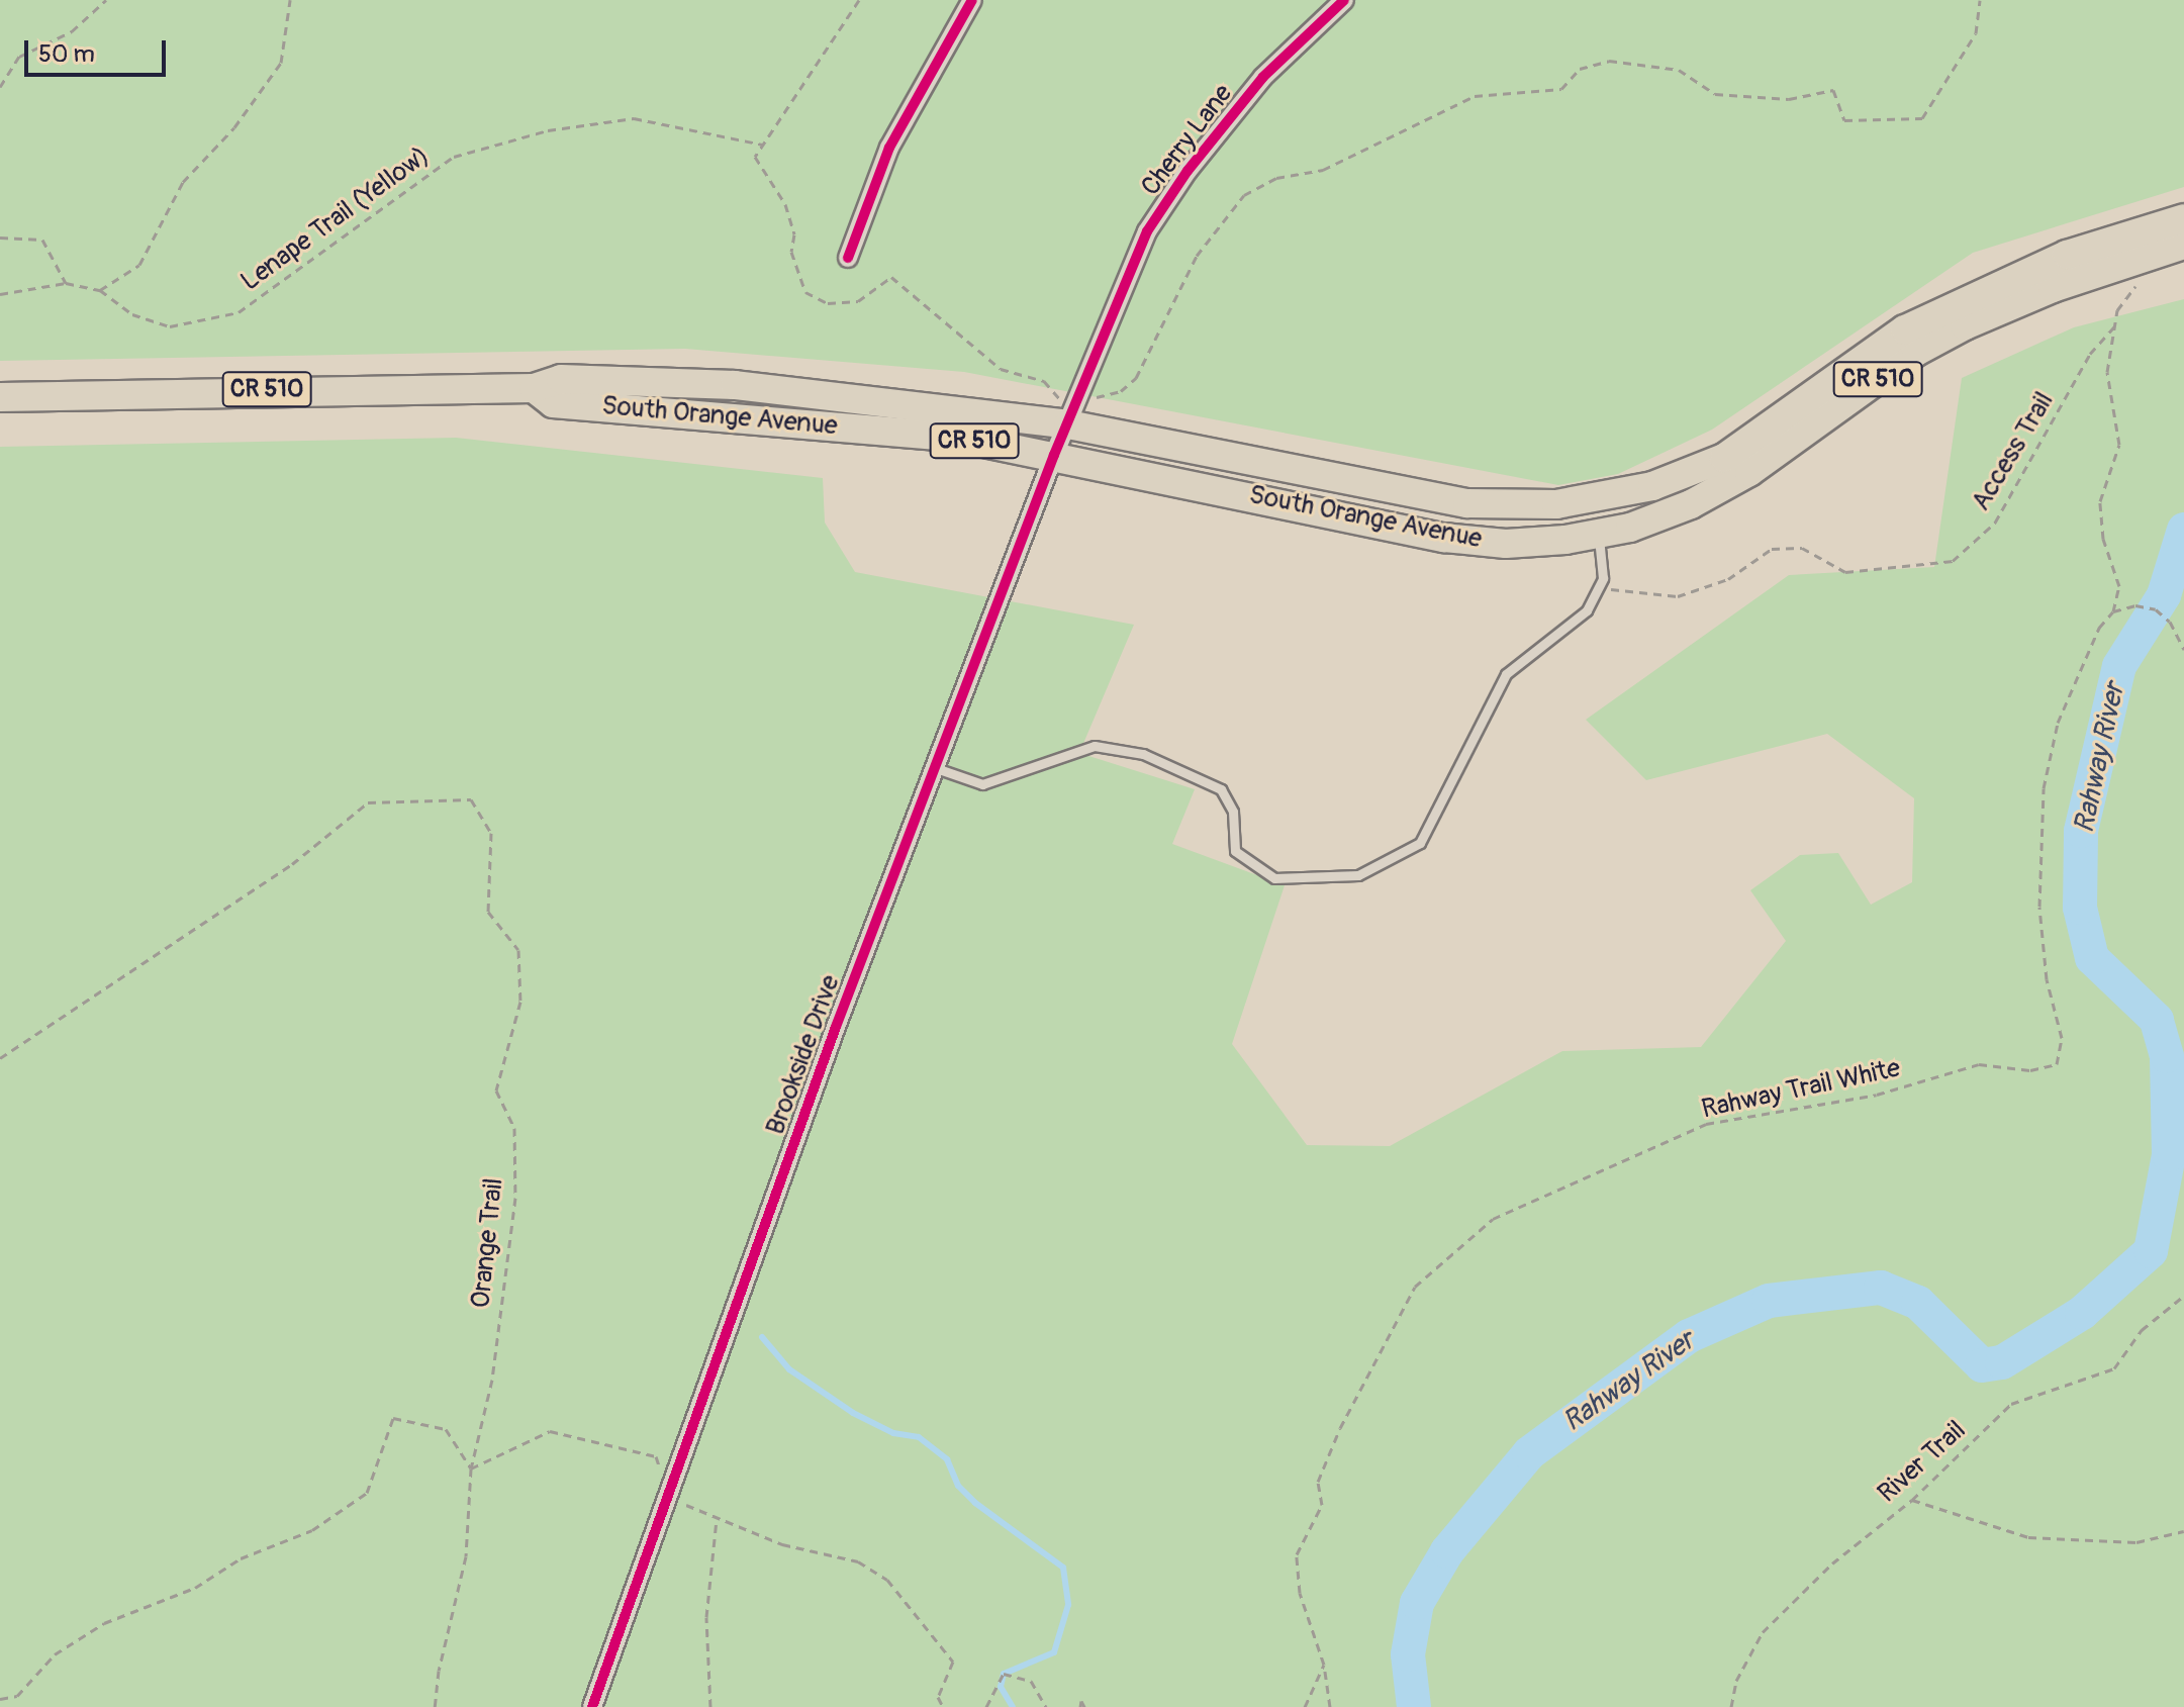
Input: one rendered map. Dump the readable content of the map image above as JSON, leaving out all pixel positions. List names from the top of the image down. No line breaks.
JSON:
{"streets":{"main road":["CR 510","South Orange Avenue"],"street":["Cherry Lane","Brookside Drive"],"path":["Lenape Trail (Yellow)","Access Trail","Rahway Trail White","Orange Trail","River Trail"]},"crossings":[["Cherry Lane","South Orange Avenue"],["Cherry Lane","Brookside Drive"],["South Orange Avenue","Brookside Drive"]],"water":["Rahway River"],"scale_bar":"50 m"}
